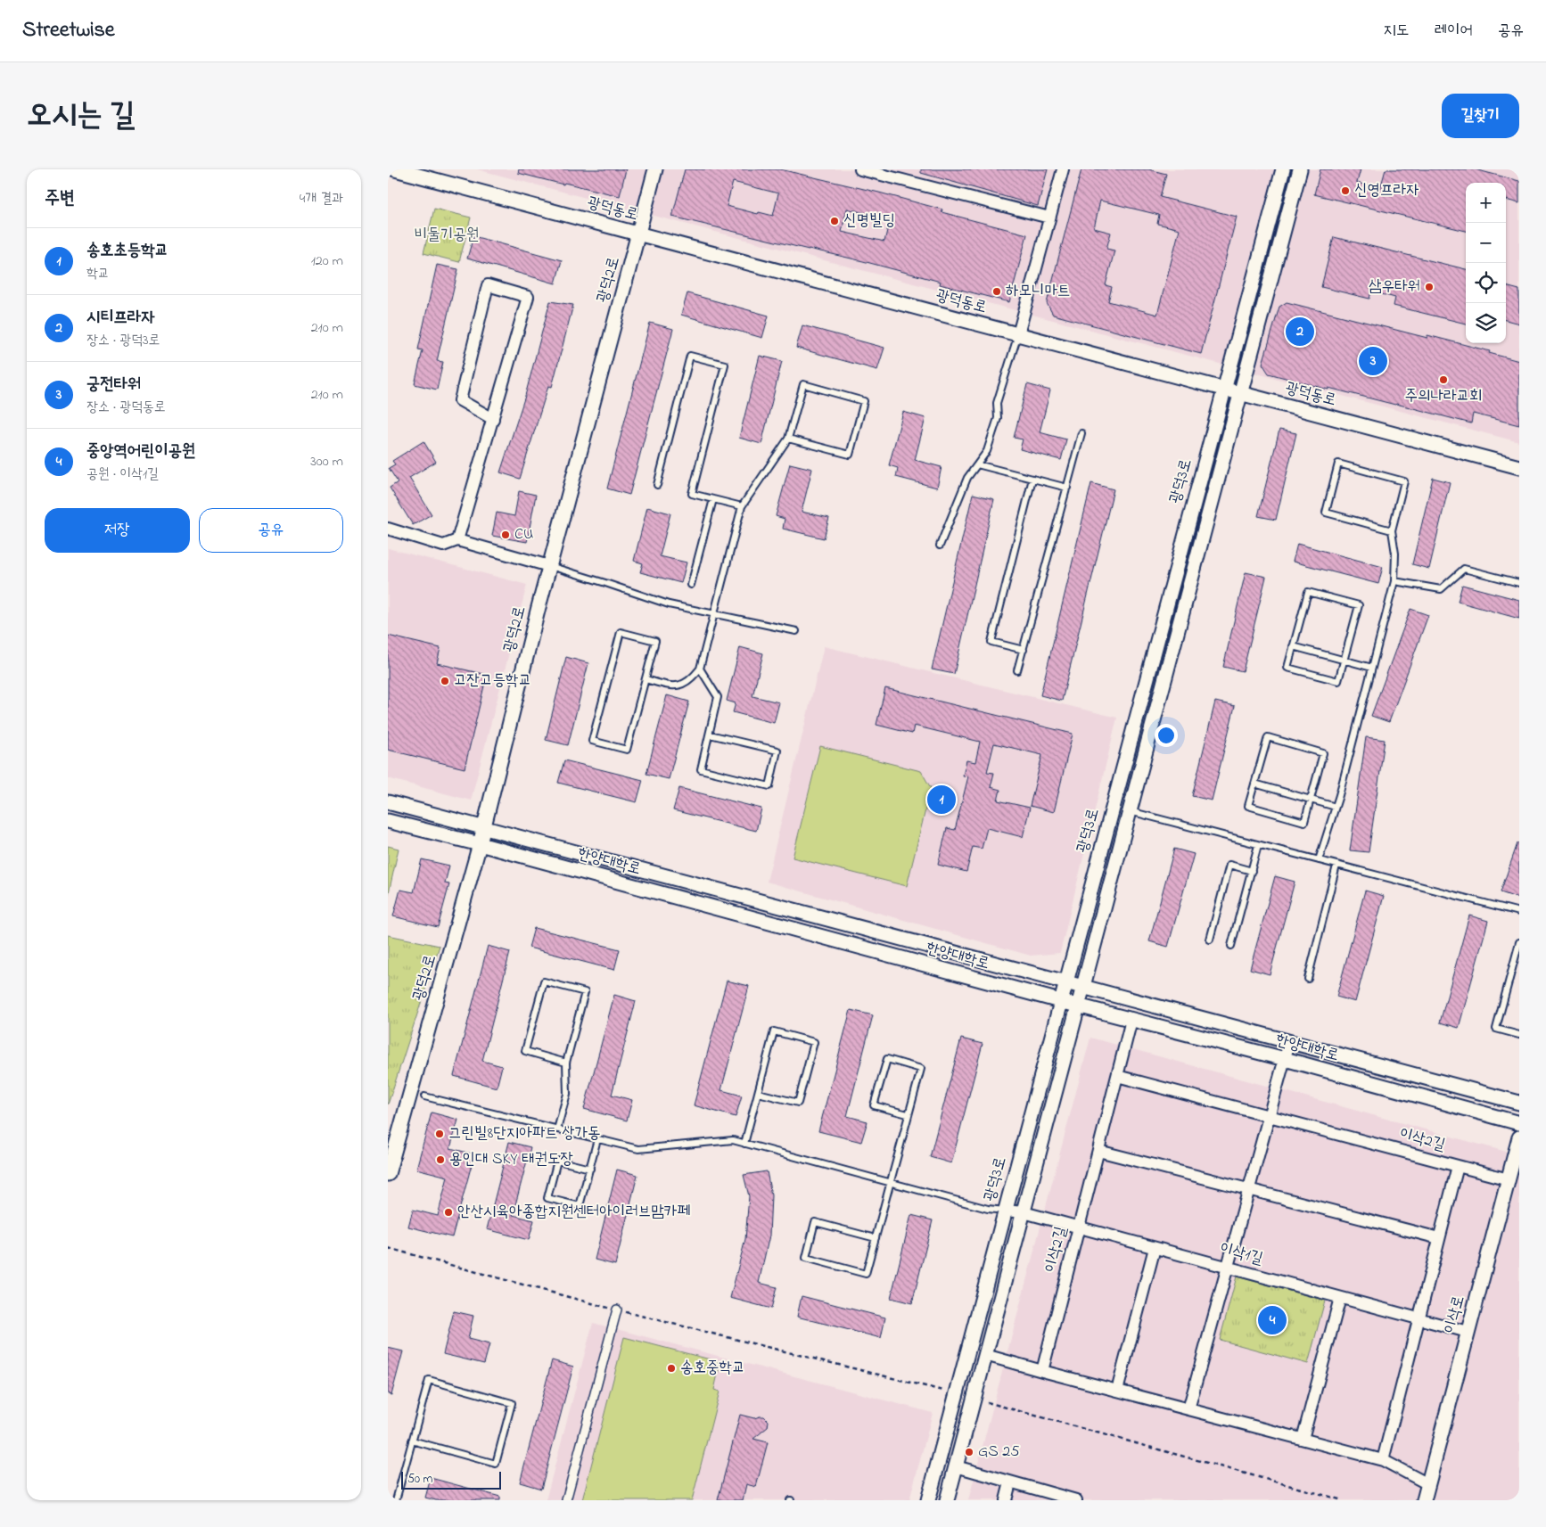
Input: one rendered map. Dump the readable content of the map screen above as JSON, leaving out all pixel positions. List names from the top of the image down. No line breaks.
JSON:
{"streets":{"street":["광덕동로","광덕2로","광덕3로","한양대학로","이삭2길","이삭1길","이삭로"]},"crossings":[["광덕동로","광덕2로"],["광덕동로","광덕3로"],["광덕2로","한양대학로"],["광덕3로","한양대학로"],["광덕3로","이삭1길"],["이삭2길","이삭1길"],["이삭1길","이삭로"]],"parks":["비둘기공원"],"places":["신영프라자","신명빌딩","삼우타워","하모니마트","주의나라교회","CU","고잔고등학교","그린빌8단지아파트 상가동","용인대 SKY 태권도장","안산시육아종합지원센터아이러브맘카페","송호중학교","GS 25"],"scale_bar":"50 m","page":{"header":"Streetwise","nav":["지도","레이어","공유"],"title":"오시는 길","buttons":["길찾기",["저장","공유"]],"heading":["주변","4개 결과"],"map_buttons":["+","−"],"list":[{"mark":"1","name":"송호초등학교","note":"학교","value":"120 m"},{"mark":"2","name":"시티프라자","note":"장소 · 광덕3로","value":"210 m"},{"mark":"3","name":"궁전타워","note":"장소 · 광덕동로","value":"210 m"},{"mark":"4","name":"중앙역어린이공원","note":"공원 · 이삭1길","value":"300 m"}],"pins":["2","3","1","4"],"scale":"50 m"}}
